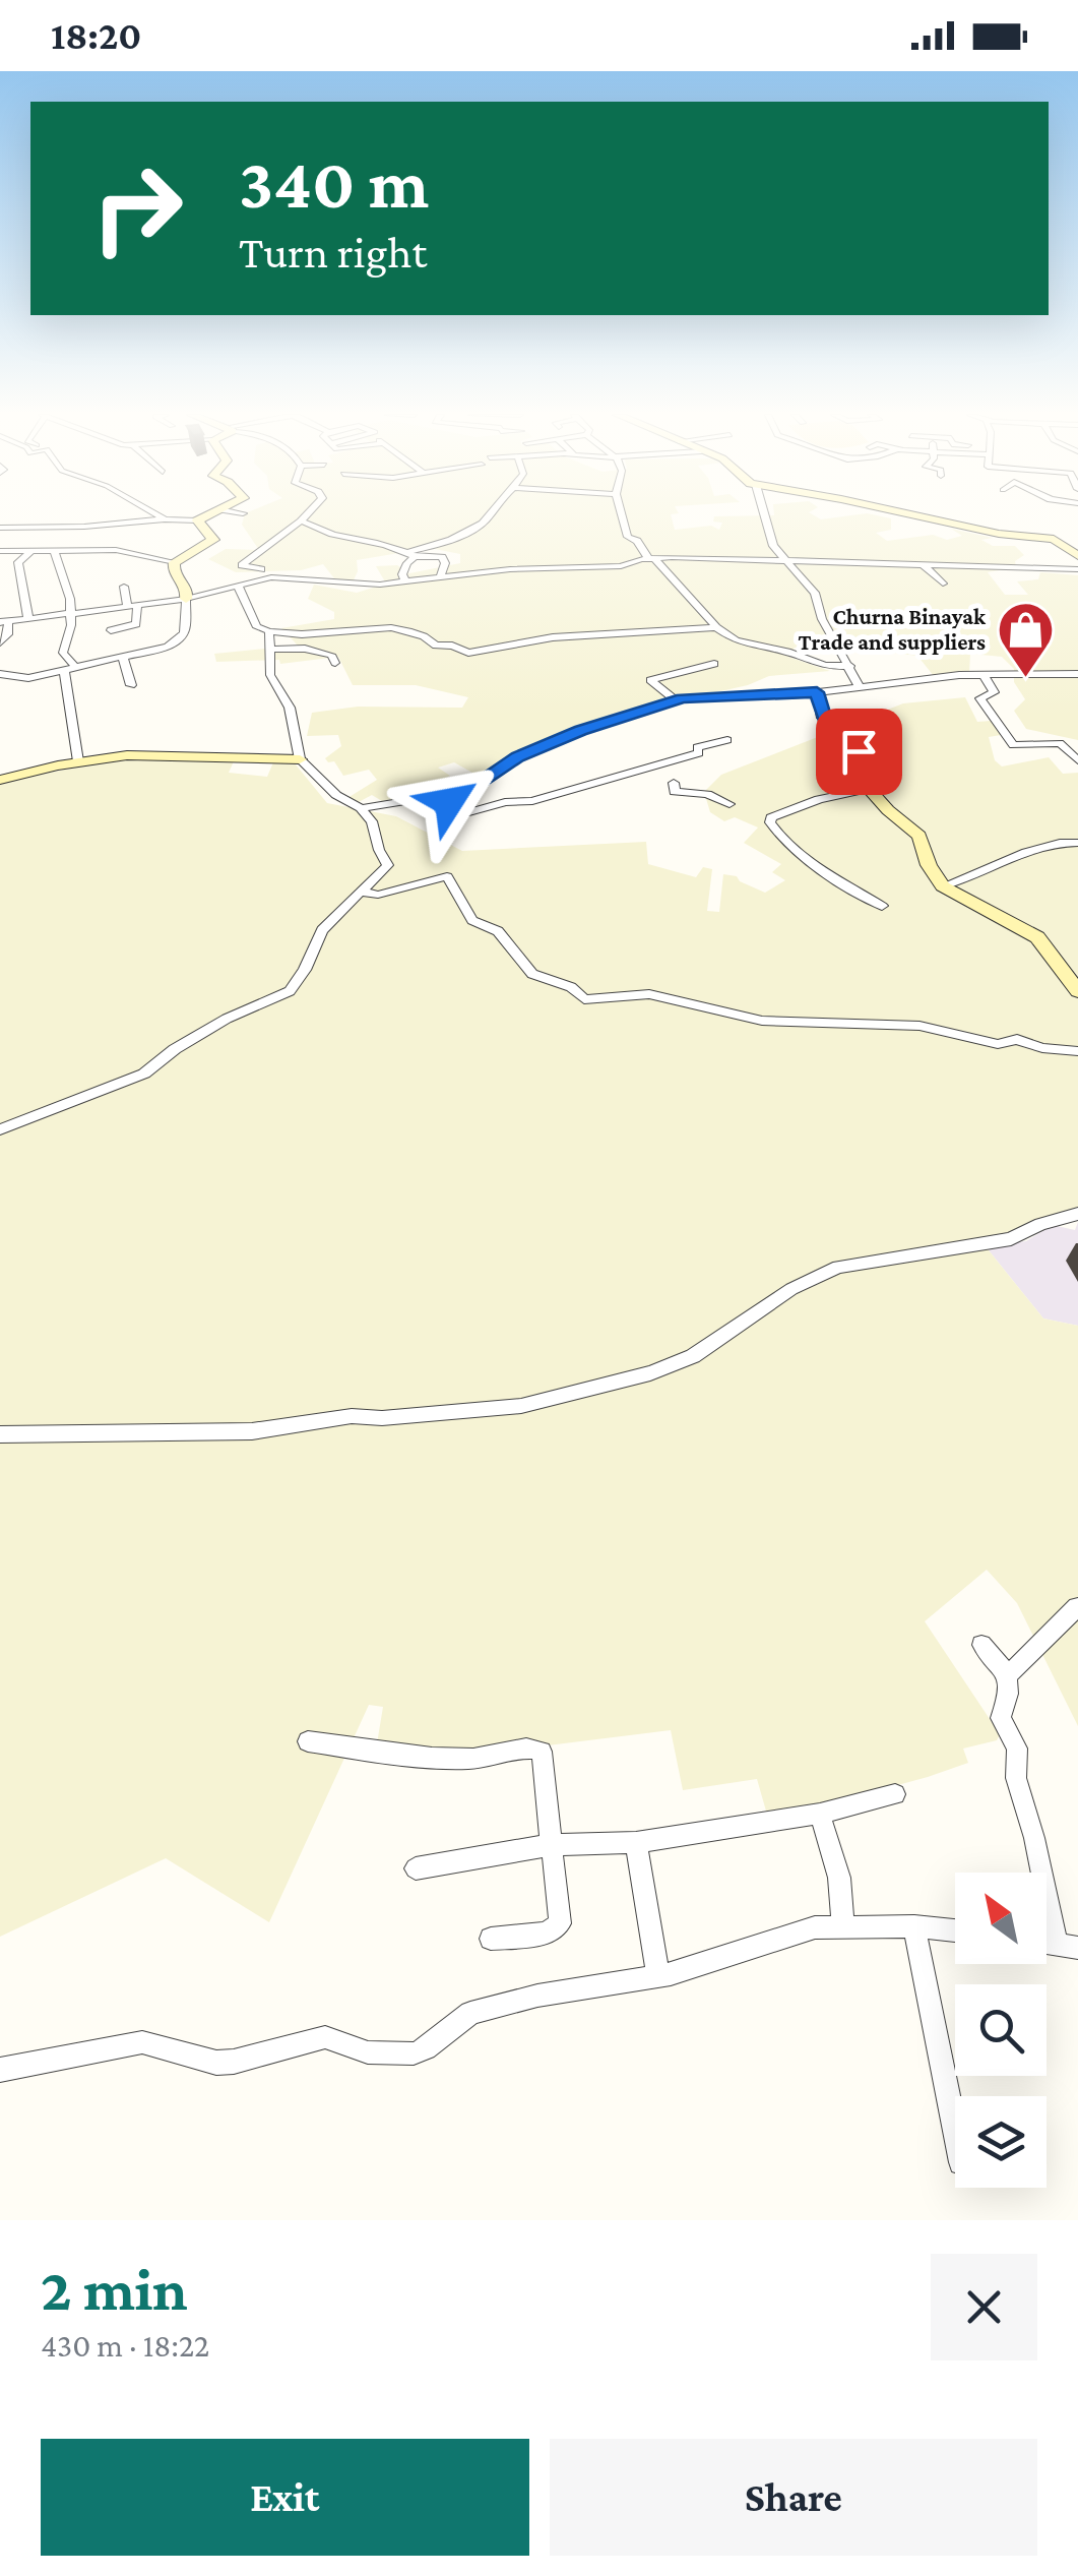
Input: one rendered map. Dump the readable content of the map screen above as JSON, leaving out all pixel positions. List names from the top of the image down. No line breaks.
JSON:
{"places":{"shop":["Churna Binayak Trade and suppliers"]},"north":"top left","page":{"status":"18:20","turn":["340 m","Turn right"],"heading":["2 min","430 m · 18:22"],"buttons":["Exit","Share"]}}
